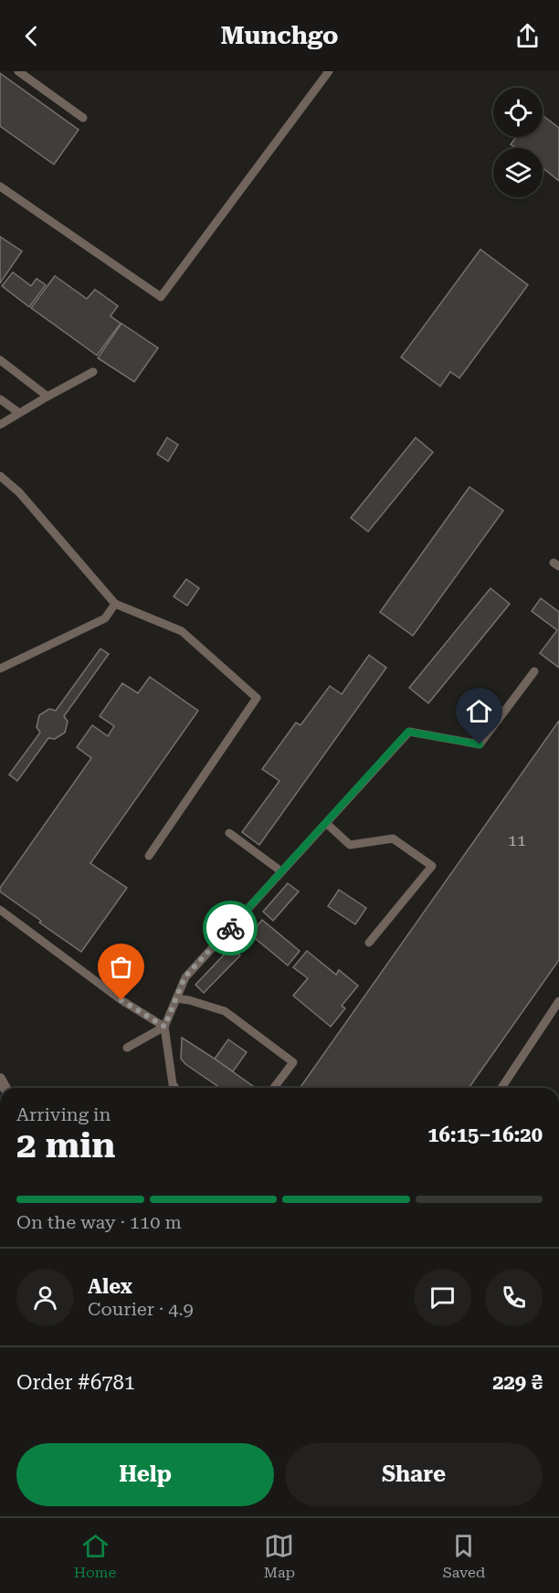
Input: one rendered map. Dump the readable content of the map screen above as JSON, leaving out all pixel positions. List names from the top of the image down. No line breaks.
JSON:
{"house_numbers":["11"],"page":{"header":"Munchgo","heading":["2 min","Arriving in","16:15–16:20"],"panel":["Alex","Courier · 4.9","Order #6781","229 ₴"],"bar":"On the way · 110 m","buttons":["Help","Share"],"tabs":["Home","Map","Saved"]}}
